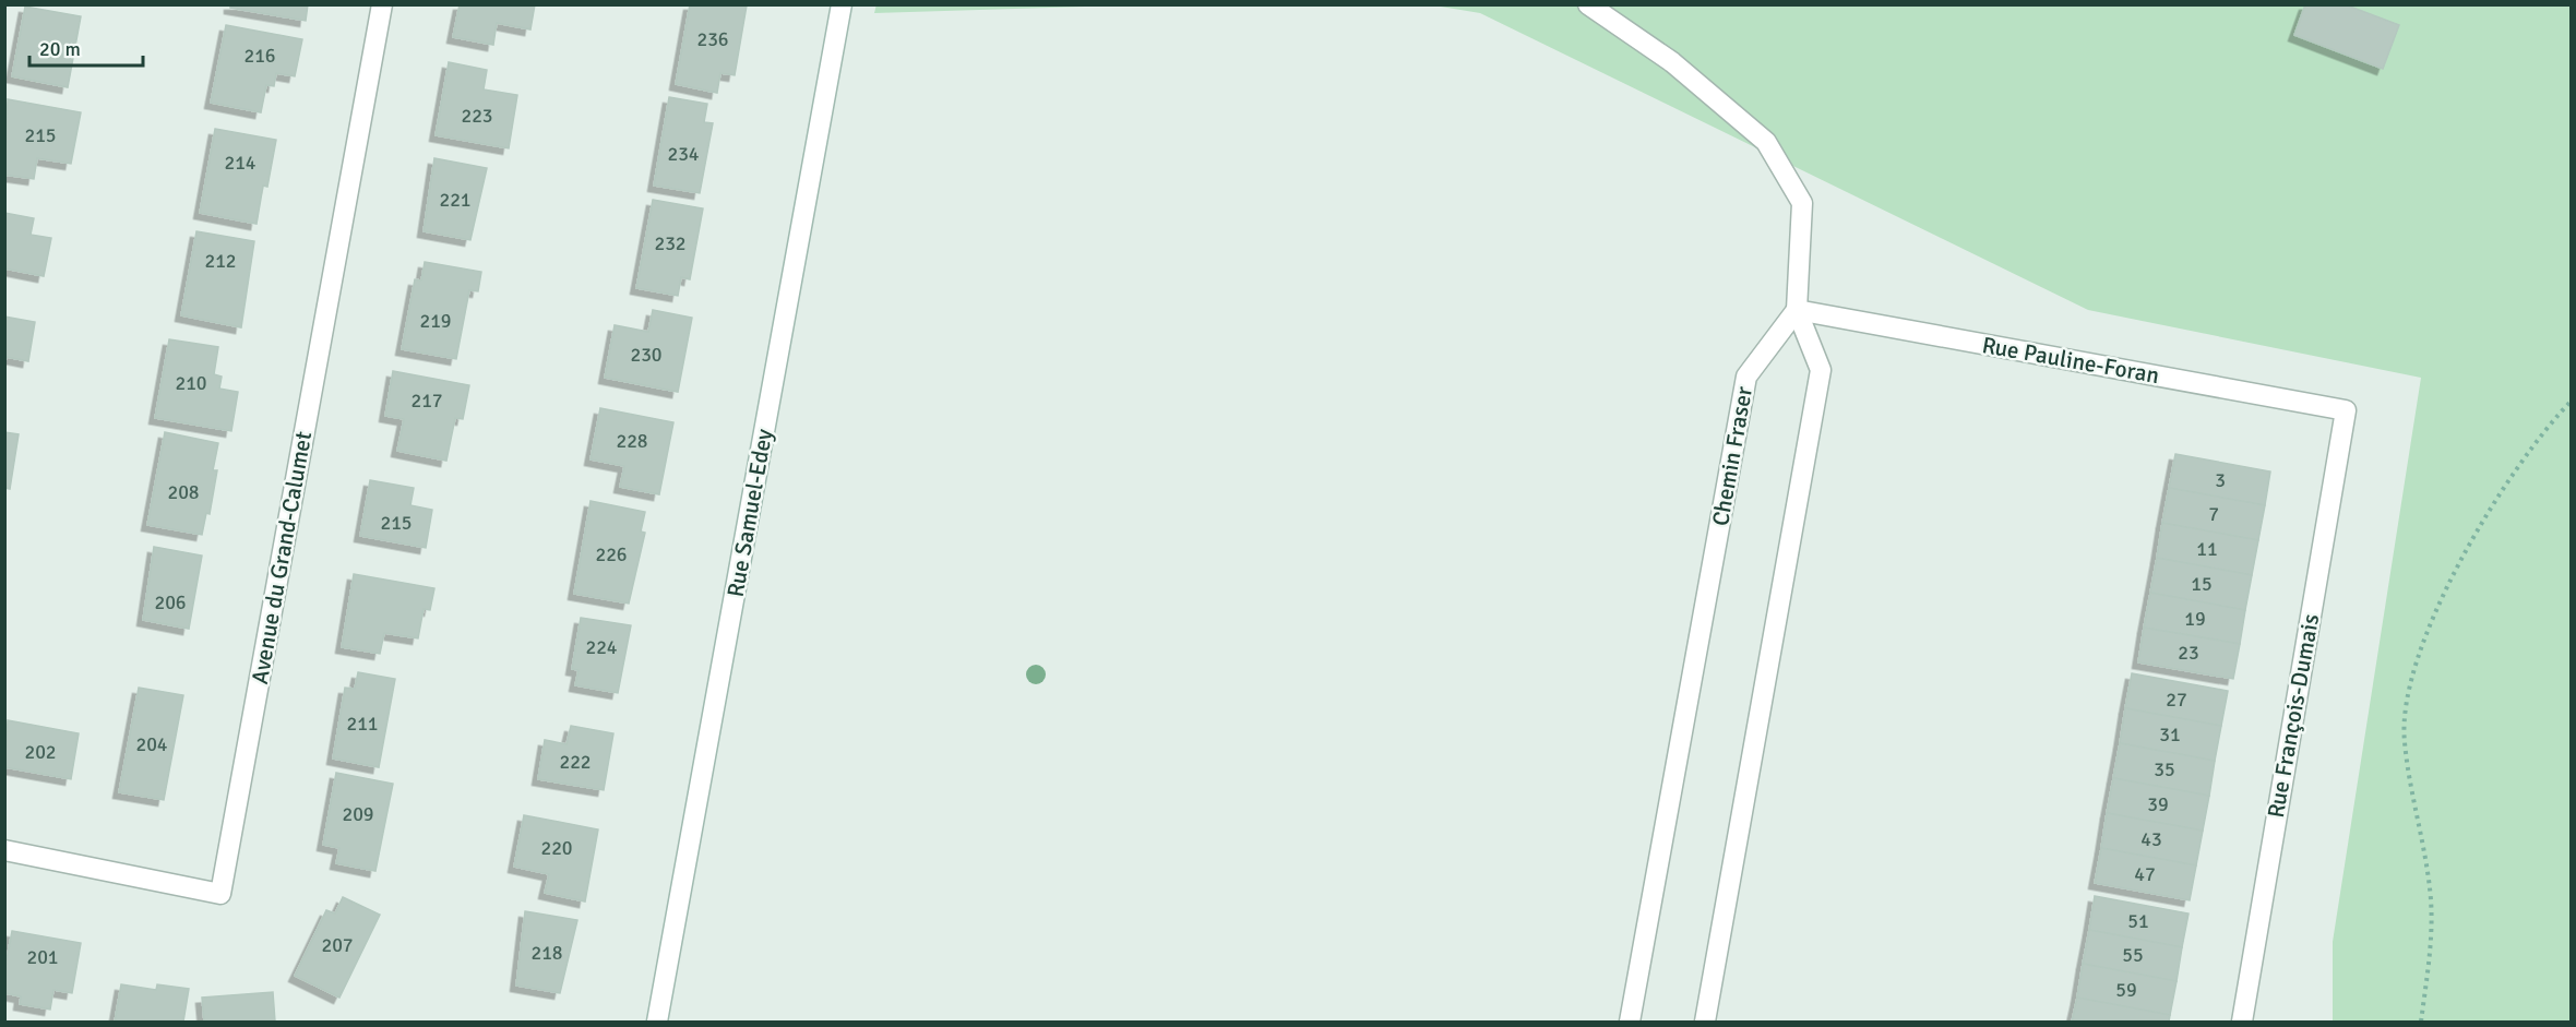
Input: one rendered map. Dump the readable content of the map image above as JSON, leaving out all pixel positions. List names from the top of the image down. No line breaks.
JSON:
{"streets":{"street":["Rue Pauline-Foran","Chemin Fraser","Rue Samuel-Edey","Avenue du Grand-Calumet","Rue François-Dumais"]},"crossings":[["Rue Pauline-Foran","Chemin Fraser"],["Rue Pauline-Foran","Rue François-Dumais"]],"house_numbers":["236","216","223","215","234","214","221","232","212","219","230","210","217","228","3","208","7","215","11","226","15","206","19","224","23","27","211","31","204","202","222","35","39","209","43","220","47","51","207","218","55","201","59"],"scale_bar":"20 m"}
